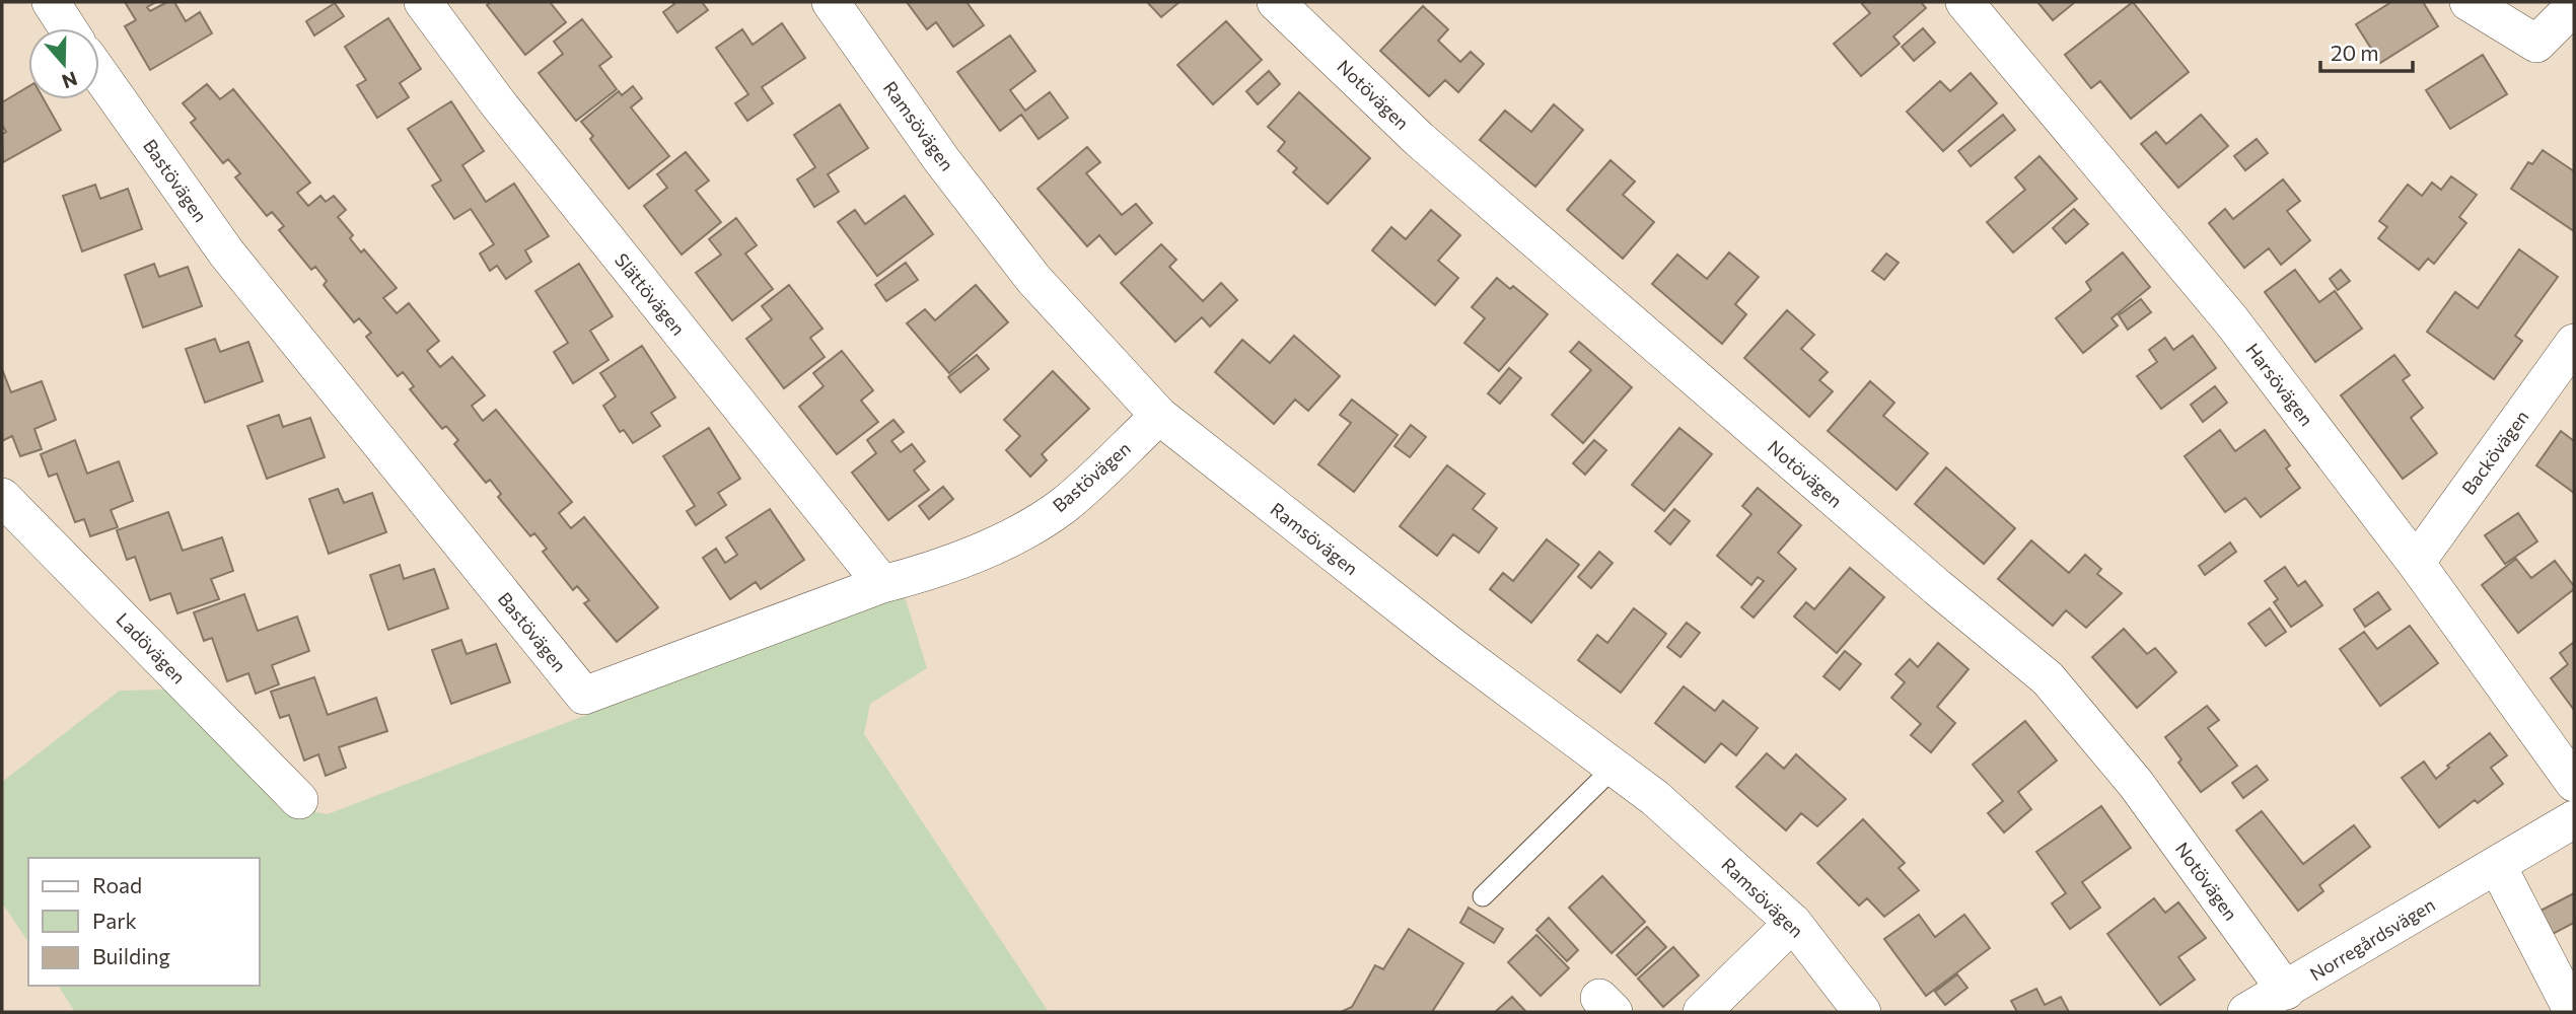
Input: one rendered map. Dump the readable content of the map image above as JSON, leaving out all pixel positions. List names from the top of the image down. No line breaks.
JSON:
{"streets":{"street":["Notövägen","Ramsövägen","Bastövägen","Slättövägen","Harsövägen","Backövägen","Ladövägen","Norregårdsvägen"]},"crossings":[["Notövägen","Norregårdsvägen"],["Ramsövägen","Bastövägen"],["Bastövägen","Slättövägen"],["Harsövägen","Backövägen"]],"legend":["Road","Park","Building"],"scale_bar":"20 m","north":"bottom"}
